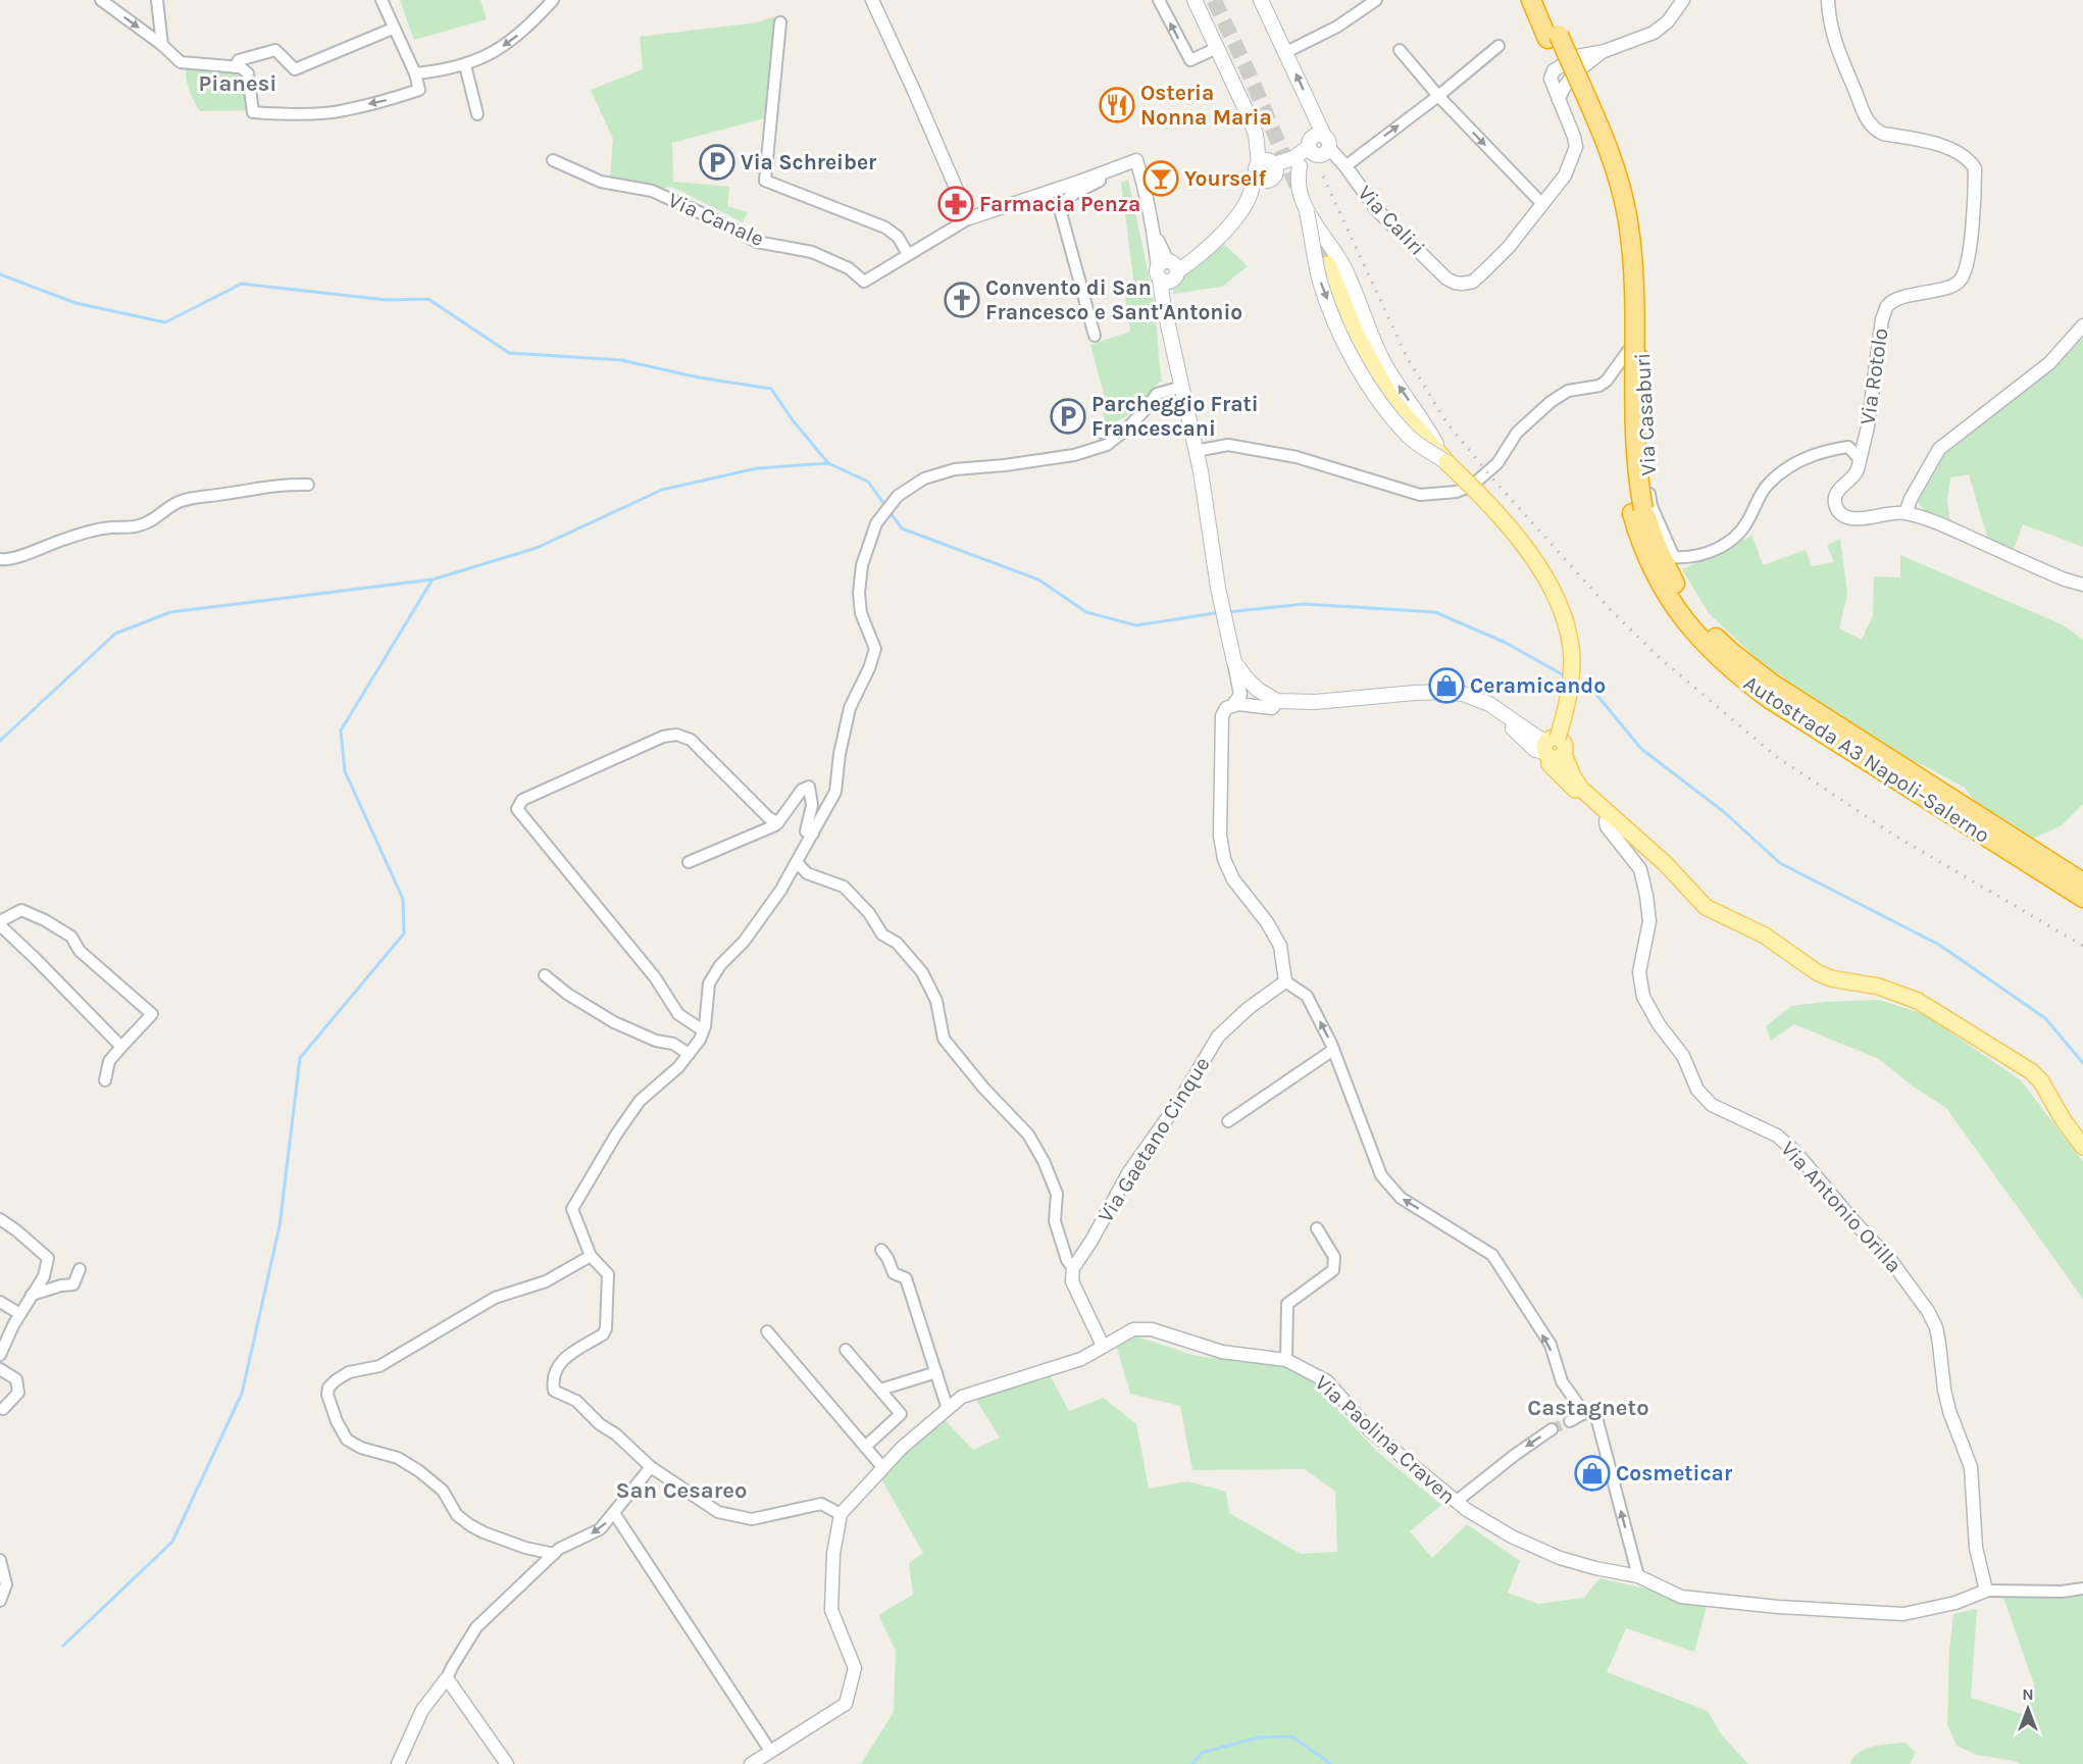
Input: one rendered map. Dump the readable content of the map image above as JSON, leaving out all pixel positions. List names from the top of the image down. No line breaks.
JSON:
{"streets":{"highway":["Autostrada A3 Napoli-Salerno"],"street":["Via Canale","Via Caliri","Via Rotolo","Via Casaburi","Via Gaetano Cinque","Via Antonio Orilla","Via Paolina Craven"]},"crossings":[["Via Rotolo","Via Casaburi"],["Via Antonio Orilla","Via Paolina Craven"]],"districts":["Pianesi","Castagneto","San Cesareo"],"places":{"restaurant":["Osteria Nonna Maria"],"parking":["Via Schreiber","Parcheggio Frati Francescani"],"bar":["Yourself"],"pharmacy":["Farmacia Penza"],"church":["Convento di San Francesco e Sant'Antonio"],"shop":["Ceramicando","Cosmeticar"]},"north":"top"}
